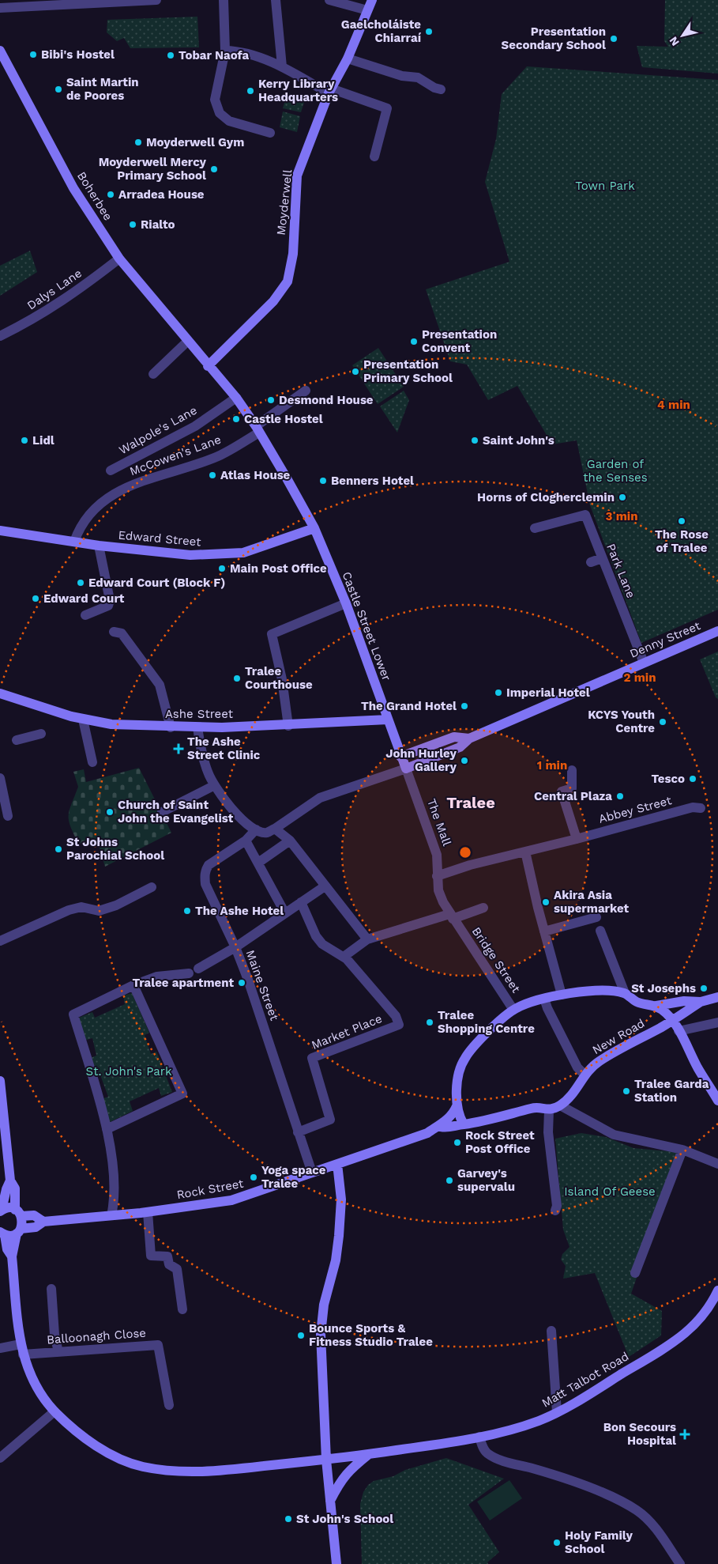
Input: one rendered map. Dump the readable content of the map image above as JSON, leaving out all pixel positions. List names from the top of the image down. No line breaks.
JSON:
{"streets":{"main road":["Boherbee","Moyderwell","Edward Street","Castle Street Lower","Denny Street","Ashe Street","The Mall","Bridge Street","New Road","Rock Street","Matt Talbot Road"],"street":["Dalys Lane","Walpole's Lane","McCowen's Lane","Park Lane","Abbey Street","Maine Street","Market Place","Balloonagh Close"]},"crossings":[["Boherbee","Moyderwell"],["Boherbee","Dalys Lane"],["Boherbee","Walpole's Lane"],["Boherbee","McCowen's Lane"],["Boherbee","Castle Street Lower"],["McCowen's Lane","Edward Street"],["McCowen's Lane","Castle Street Lower"],["Edward Street","Castle Street Lower"],["Park Lane","Denny Street"],["Castle Street Lower","Denny Street"],["Castle Street Lower","Ashe Street"],["Castle Street Lower","The Mall"],["Denny Street","The Mall"],["Abbey Street","The Mall"],["The Mall","Bridge Street"],["Bridge Street","New Road"],["Maine Street","Market Place"],["Maine Street","Rock Street"],["New Road","Rock Street"],["Balloonagh Close","Matt Talbot Road"]],"districts":["Tralee"],"parks":["Town Park","Garden of the Senses","St. John's Park","Island Of Geese"],"places":{"other":["Gaelcholáiste Chiarraí","Presentation Secondary School","Bibi's Hostel","Tobar Naofa","Saint Martin de Poores","Kerry Library Headquarters","Moyderwell Gym","Moyderwell Mercy Primary School","Arradea House","Rialto","Presentation Convent","Presentation Primary School","Desmond House","Castle Hostel","Lidl","Saint John's","Atlas House","Benners Hotel","Horns of Clogherclemin","The Rose of Tralee","Main Post Office","Edward Court (Block F)","Edward Court","Tralee Courthouse","Imperial Hotel","The Grand Hotel","KCYS Youth Centre","John Hurley Gallery","Tesco","Central Plaza","Church of Saint John the Evangelist","St Johns Parochial School","Akira Asia supermarket","The Ashe Hotel","Tralee apartment","St Josephs","Tralee Shopping Centre","Tralee Garda Station","Rock Street Post Office","Yoga space Tralee","Garvey's supervalu","Bounce Sports & Fitness Studio Tralee","St John's School","Holy Family School"],"health":["The Ashe Street Clinic","Bon Secours Hospital"]},"north":"bottom left","rings":["4 min","3 min","2 min","1 min"]}
